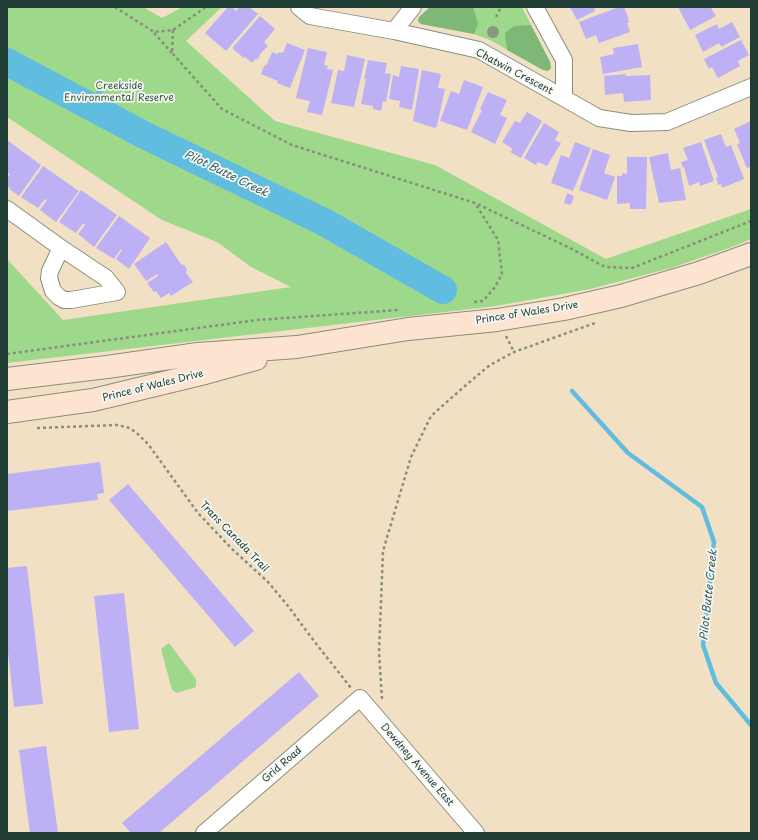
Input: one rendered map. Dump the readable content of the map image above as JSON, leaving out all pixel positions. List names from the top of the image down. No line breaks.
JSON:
{"streets":{"main road":["Prince of Wales Drive"],"street":["Chatwin Crescent","Grid Road","Dewdney Avenue East"],"path":["Trans Canada Trail"]},"crossings":[["Trans Canada Trail","Grid Road"],["Trans Canada Trail","Dewdney Avenue East"],["Grid Road","Dewdney Avenue East"]],"water":["Pilot Butte Creek"],"parks":["Creekside Environmental Reserve"]}
